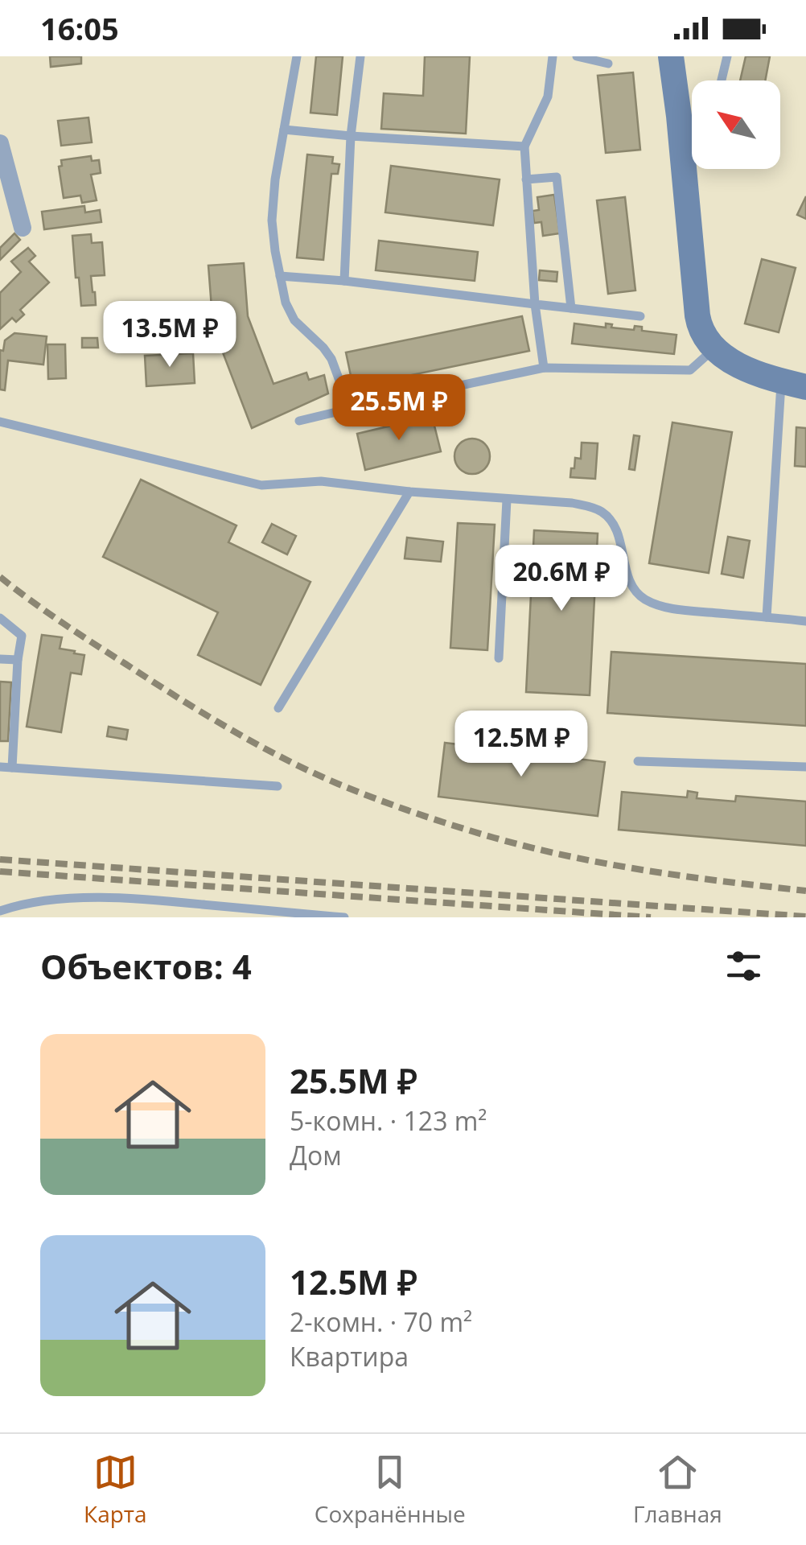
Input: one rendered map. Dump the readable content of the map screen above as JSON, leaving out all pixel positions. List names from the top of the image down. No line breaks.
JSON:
{"north":"top left","page":{"status":"16:05","price":["13.5M ₽","25.5M ₽","20.6M ₽","12.5M ₽"],"heading":"Объектов: 4","list":[{"name":"25.5M ₽","note":"5-комн. · 123 m² · Дом"},{"name":"12.5M ₽","note":"2-комн. · 70 m² · Квартира"}],"tabs":["Карта","Сохранённые","Главная"]}}
